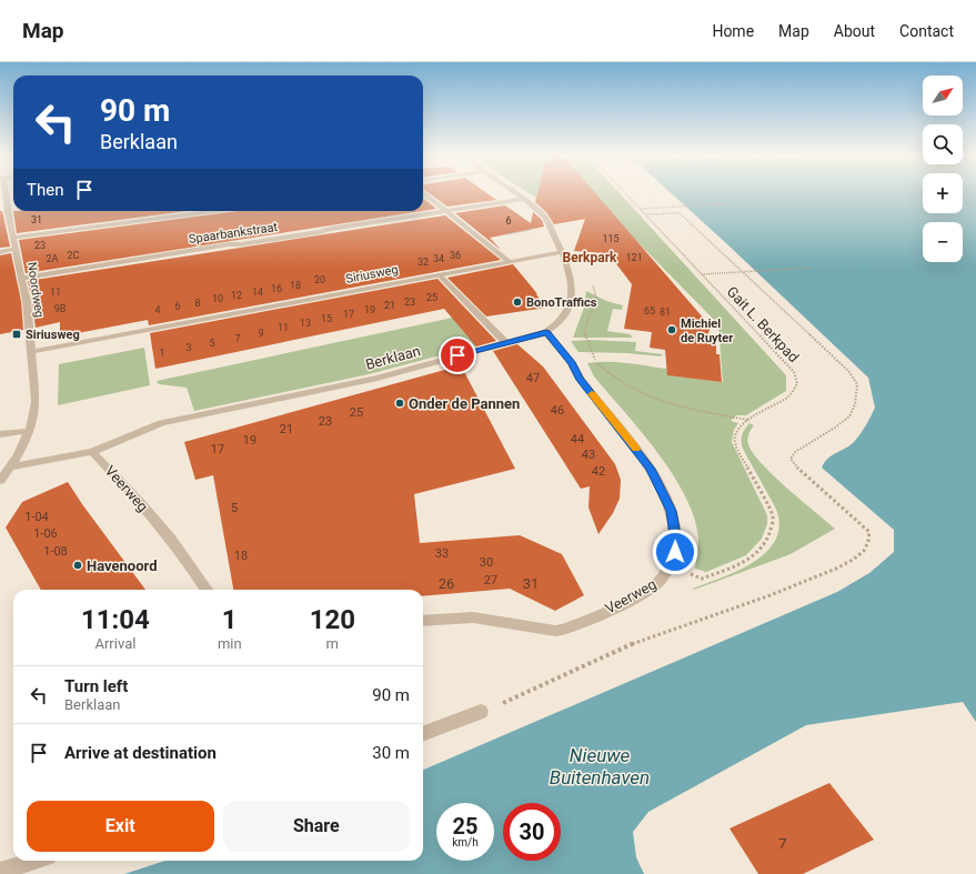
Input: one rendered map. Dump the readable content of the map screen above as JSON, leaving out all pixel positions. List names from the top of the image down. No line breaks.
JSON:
{"streets":{"street":["Spaarbankstraat","Siriusweg","Noordweg","Berklaan","Veerweg"],"path":["Gait L. Berkpad"]},"crossings":[["Spaarbankstraat","Noordweg"],["Siriusweg","Noordweg"],["Siriusweg","Berklaan"],["Berklaan","Veerweg"]],"districts":["Berkpark"],"water":["Nieuwe Buitenhaven"],"places":{"other":["BonoTraffics","Michiel de Ruyter","Onder de Pannen","Havenoord"],"transit":["Siriusweg"]},"house_numbers":["31","6","115","23","2C","36","121","2A","34","32","20","18","16","11","14","12","25","10","23","8","21","6","9B","4","19","65","81","17","15","13","11","9","7","5","3","1","47","46","25","23","21","44","19","17","43","42","5","1-04","1-06","1-08","33","18","30","27","26","31","7"],"north":"top right","page":{"header":"Map","nav":["Home","Map","About","Contact"],"map_buttons":["+","−"],"turn":["90 m","Berklaan"],"then":"Then","eta":["11:04","Arrival","1","min","120","m"],"list":[{"name":"Turn left","note":"Berklaan","value":"90 m"},{"name":"Arrive at destination","value":"30 m"}],"buttons":["Exit","Share"],"speed":"25 km/h","limit":"30"}}
